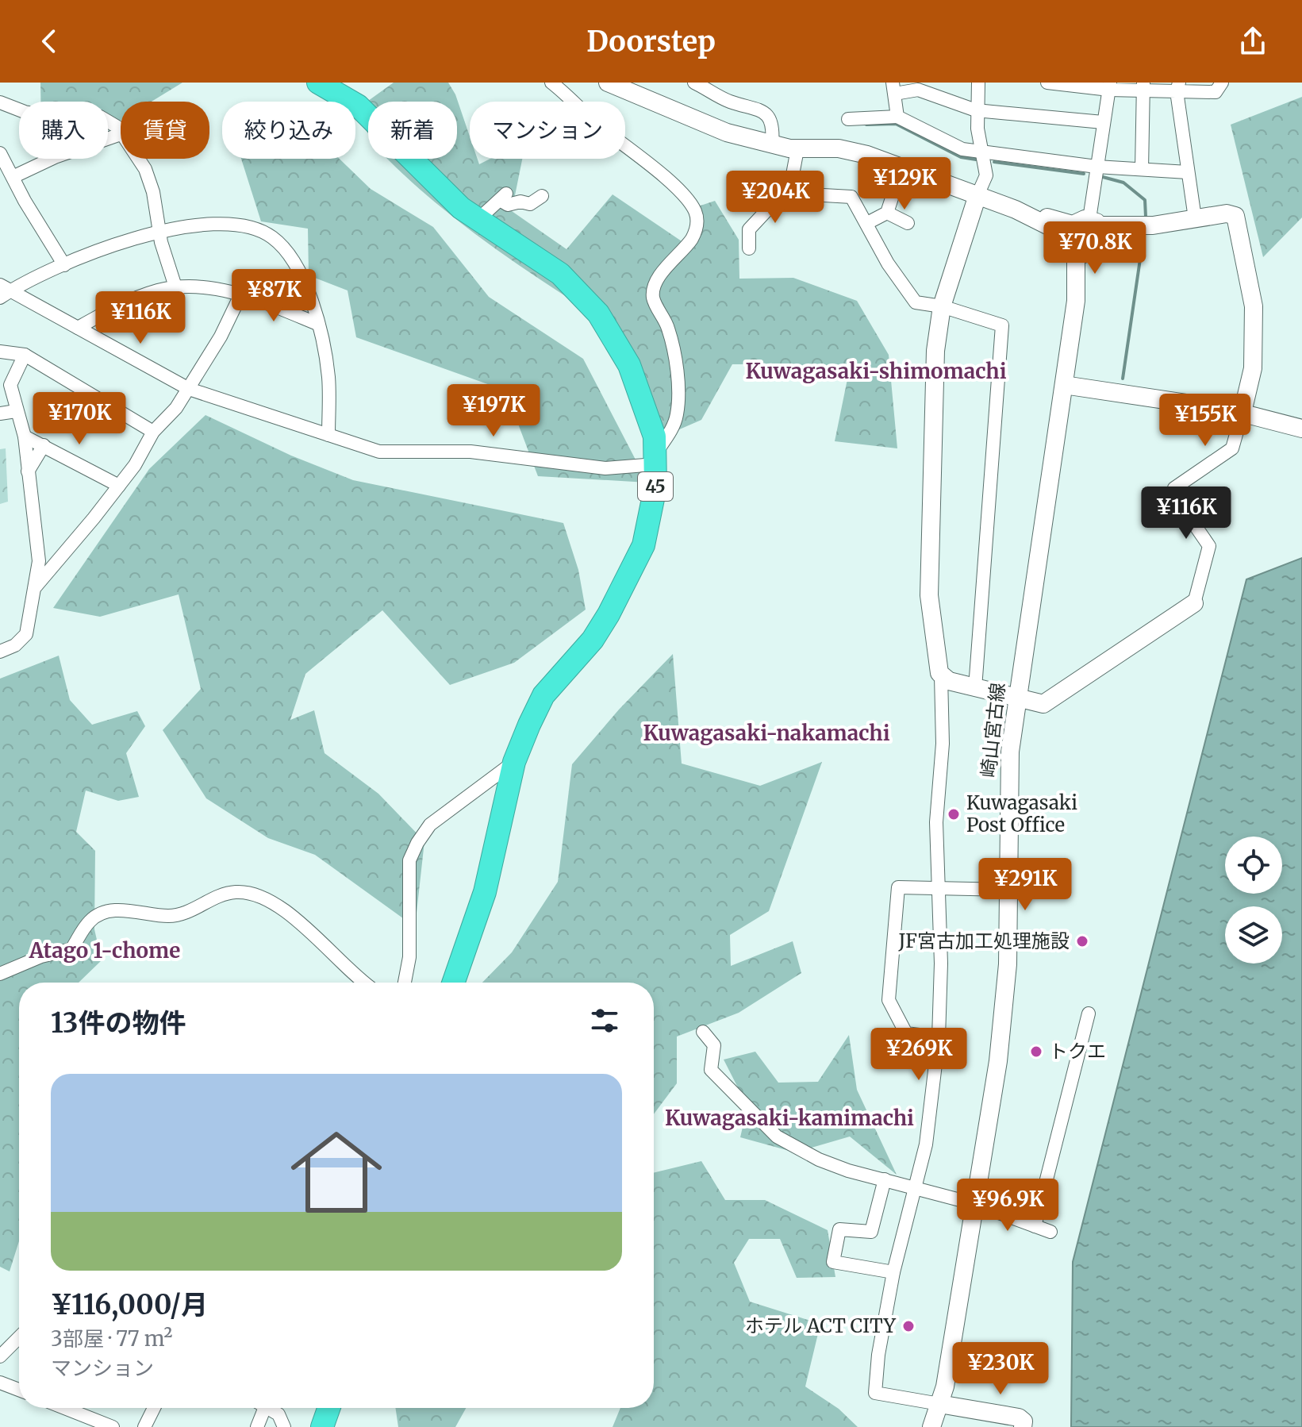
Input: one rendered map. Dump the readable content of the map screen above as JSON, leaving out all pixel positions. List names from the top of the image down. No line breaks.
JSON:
{"streets":{"highway":["45"],"main road":["崎山宮古線"]},"districts":["Kuwagasaki-shimomachi","Kuwagasaki-nakamachi","Atago 1-chome","Kuwagasaki-kamimachi"],"places":["Kuwagasaki Post Office","JF宮古加工処理施設","トクエ","ホテル ACT CITY"],"page":{"header":"Doorstep","chip":["購入","賃貸","絞り込み","新着","マンション"],"price":["¥129K","¥204K","¥70.8K","¥87K","¥116K","¥197K","¥170K","¥155K","¥116K","¥291K","¥269K","¥96.9K","¥230K"],"heading":"13件の物件","list":[{"name":"¥116,000/月","note":"3部屋 · 77 m² · マンション"}]}}
